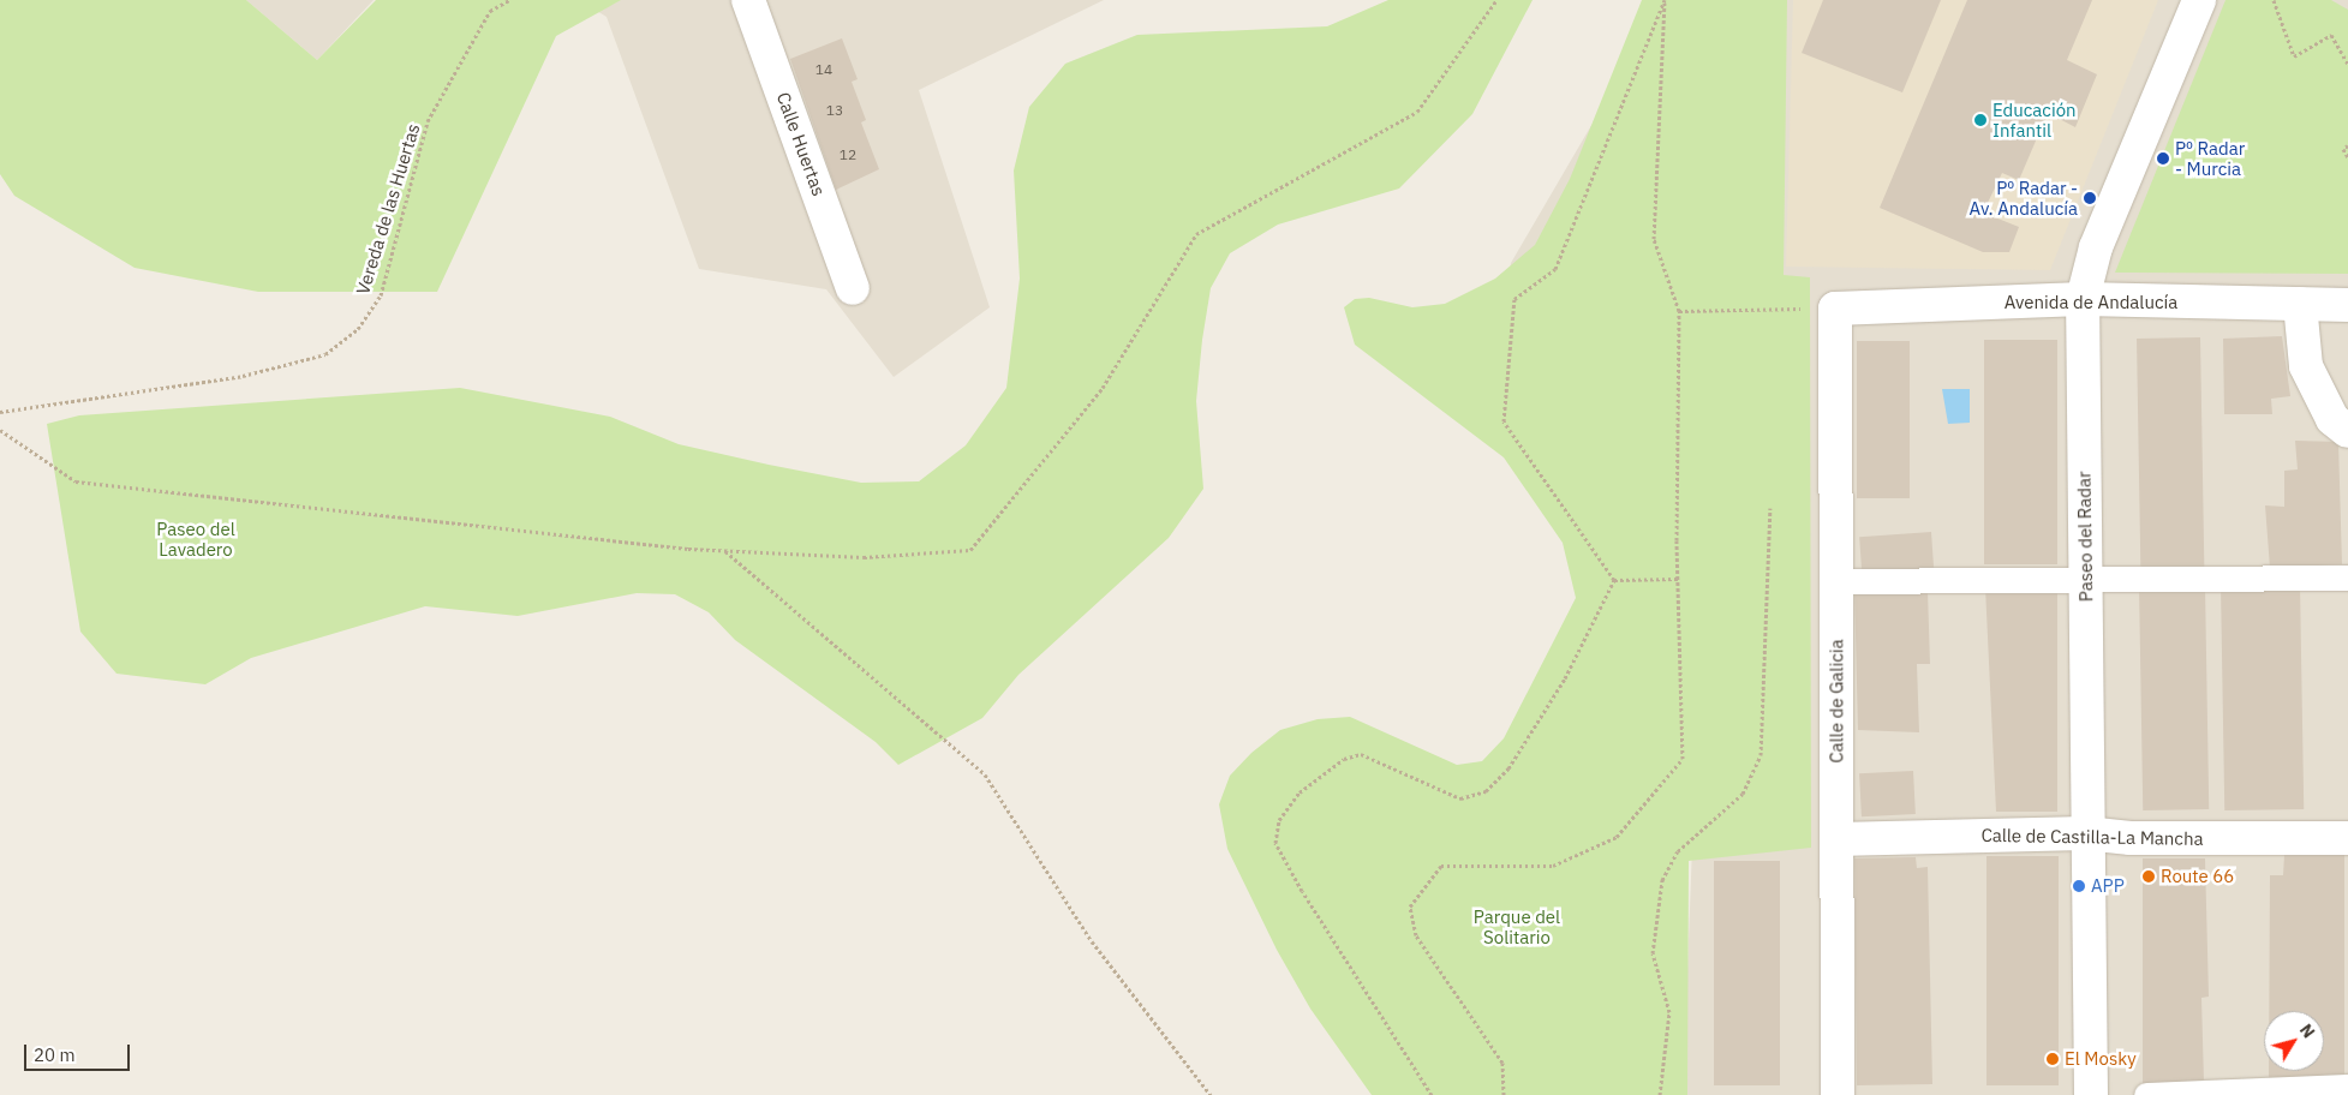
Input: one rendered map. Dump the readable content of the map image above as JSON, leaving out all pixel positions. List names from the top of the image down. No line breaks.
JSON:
{"streets":{"street":["Calle Huertas","Avenida de Andalucía","Paseo del Radar","Calle de Galicia","Calle de Castilla-La Mancha"],"path":["Vereda de las Huertas"]},"crossings":[["Avenida de Andalucía","Paseo del Radar"],["Avenida de Andalucía","Calle de Galicia"],["Paseo del Radar","Calle de Castilla-La Mancha"],["Calle de Galicia","Calle de Castilla-La Mancha"]],"parks":["Paseo del Lavadero","Parque del Solitario"],"places":["Educación Infantil","Pº Radar - Murcia","Pº Radar - Av. Andalucía","Route 66","APP","El Mosky"],"house_numbers":["14","13","12"],"scale_bar":"20 m","north":"top right"}
